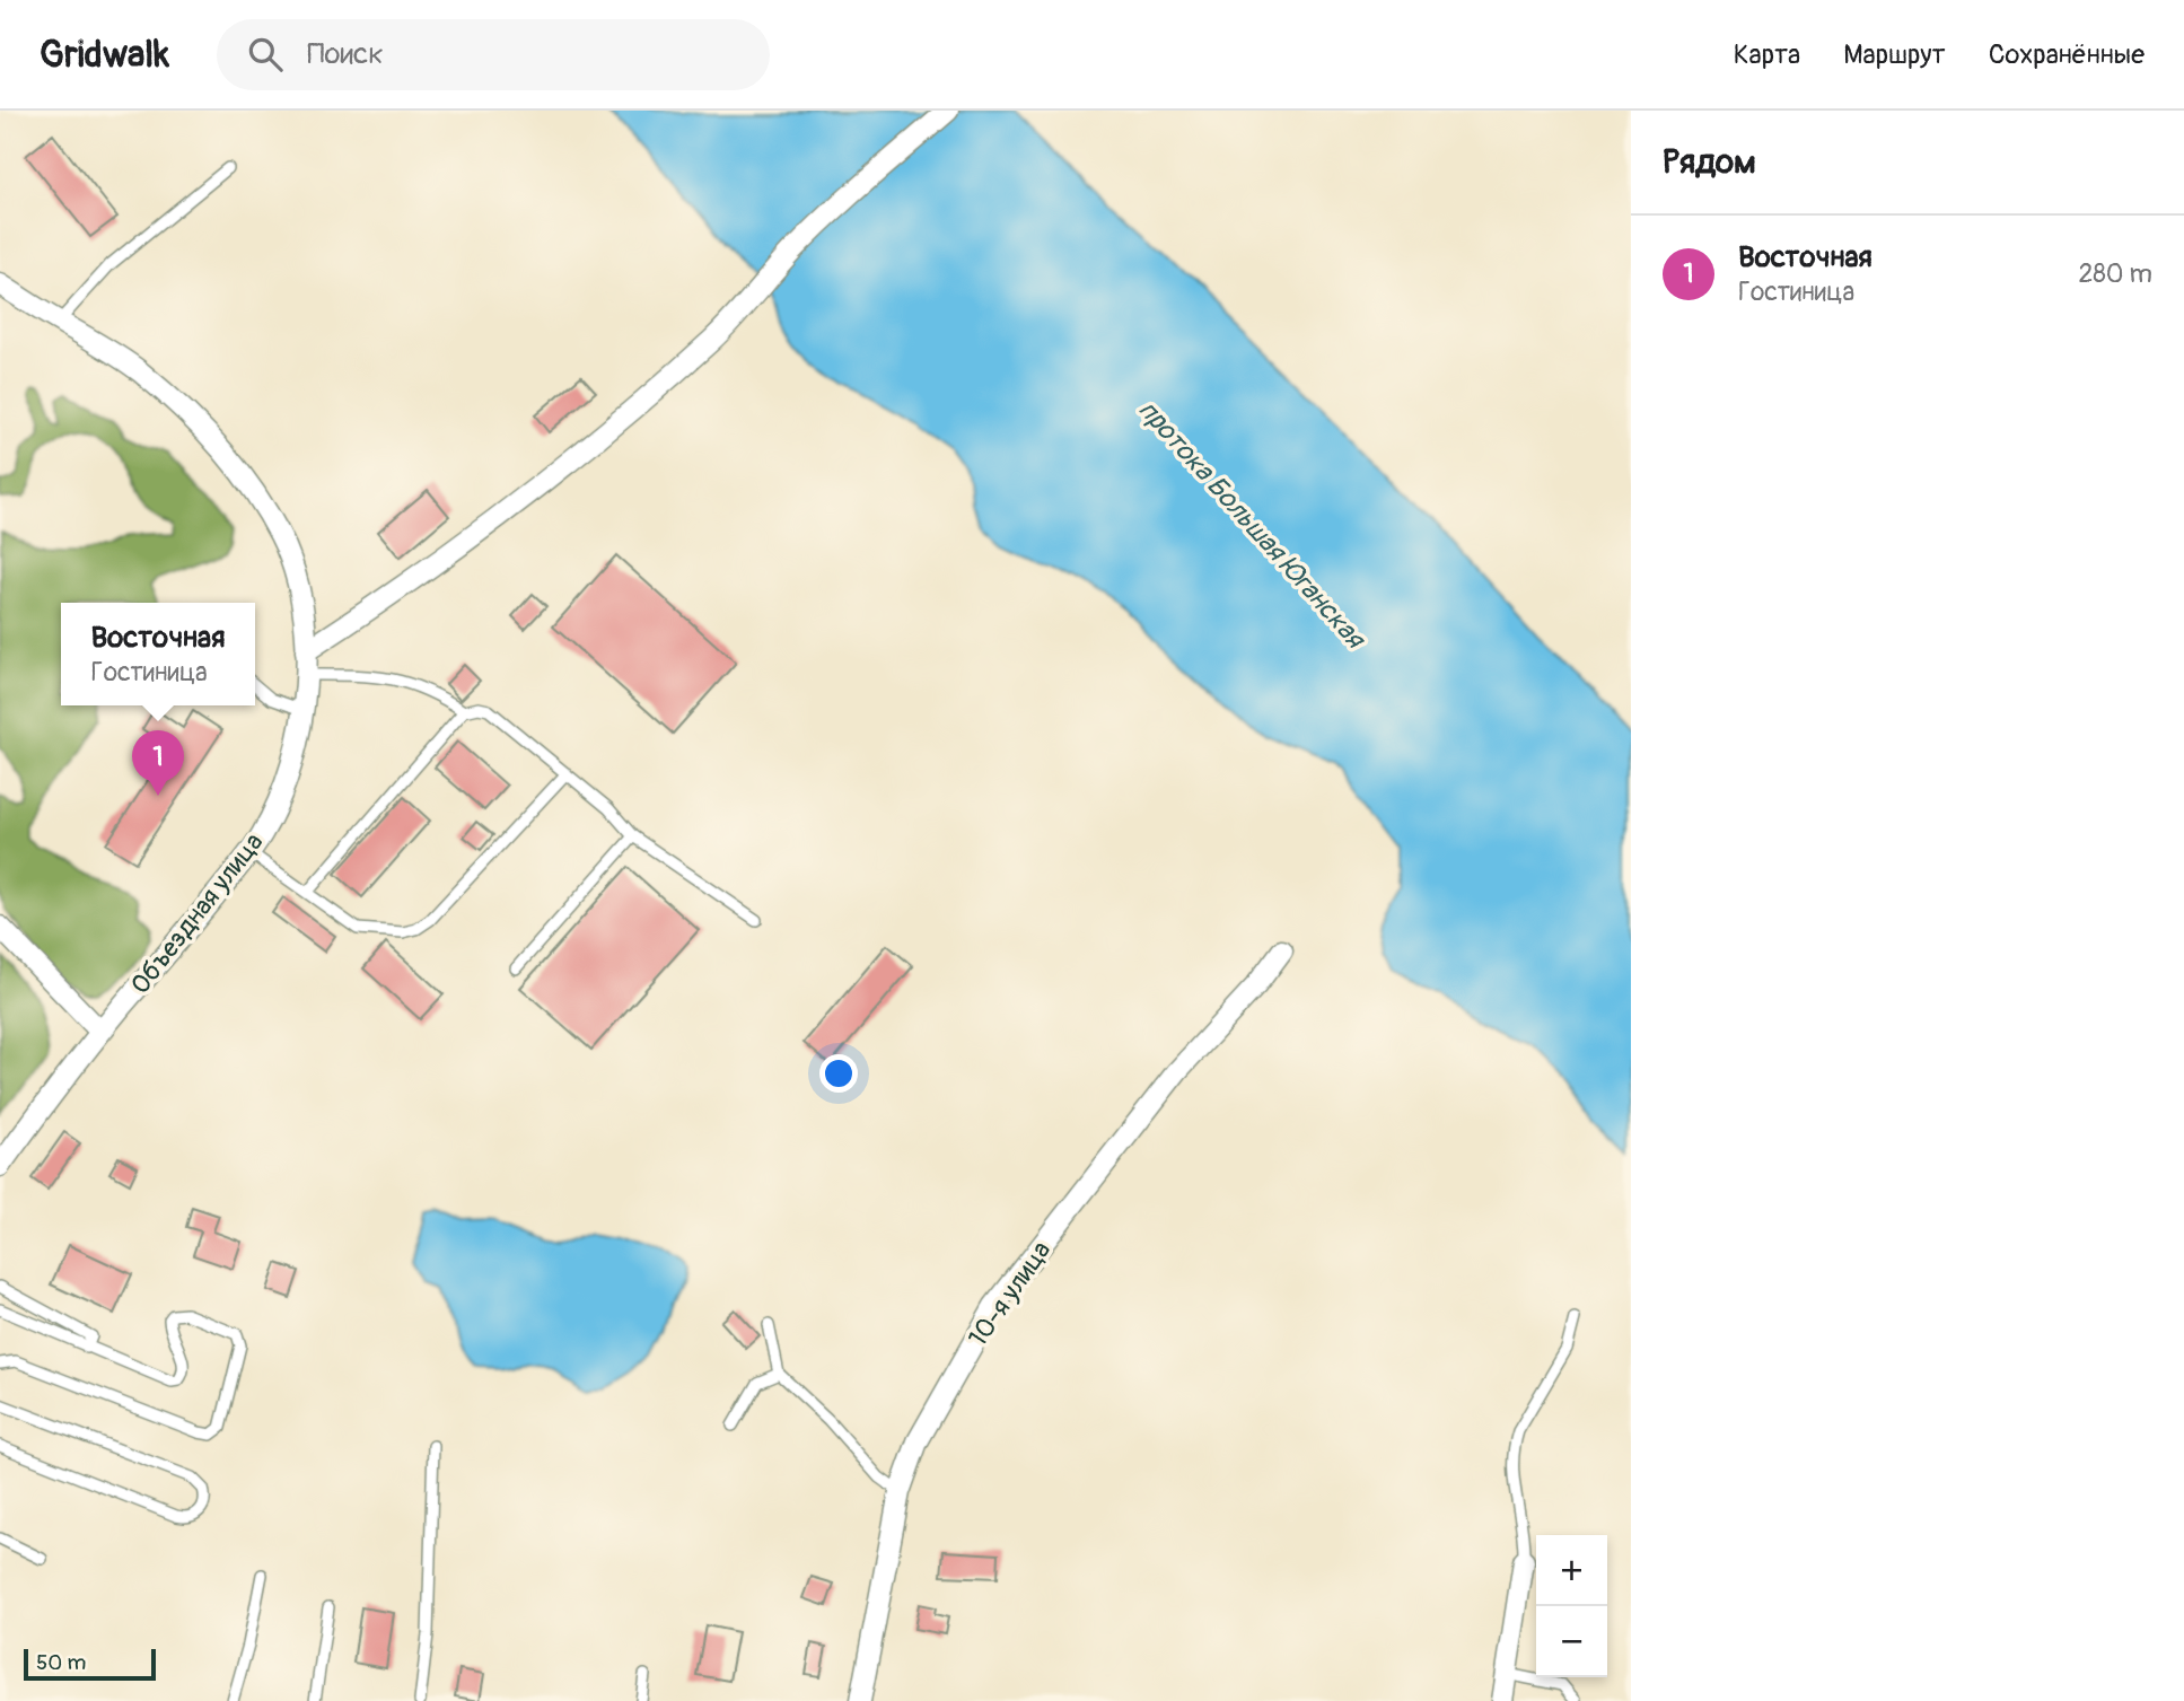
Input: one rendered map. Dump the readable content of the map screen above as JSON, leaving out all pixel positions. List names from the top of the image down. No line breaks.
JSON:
{"streets":{"street":["Объездная улица","10-я улица"]},"water":["протока Большая Юганская"],"scale_bar":"50 m","page":{"header":"Gridwalk","search":"Поиск","nav":["Карта","Маршрут","Сохранённые"],"heading":"Рядом","list":[{"mark":"1","name":"Восточная","note":"Гостиница","value":"280 m"}],"popup":["Восточная","Гостиница"],"pins":"1","map_buttons":["+","−"],"scale":"50 m"}}
